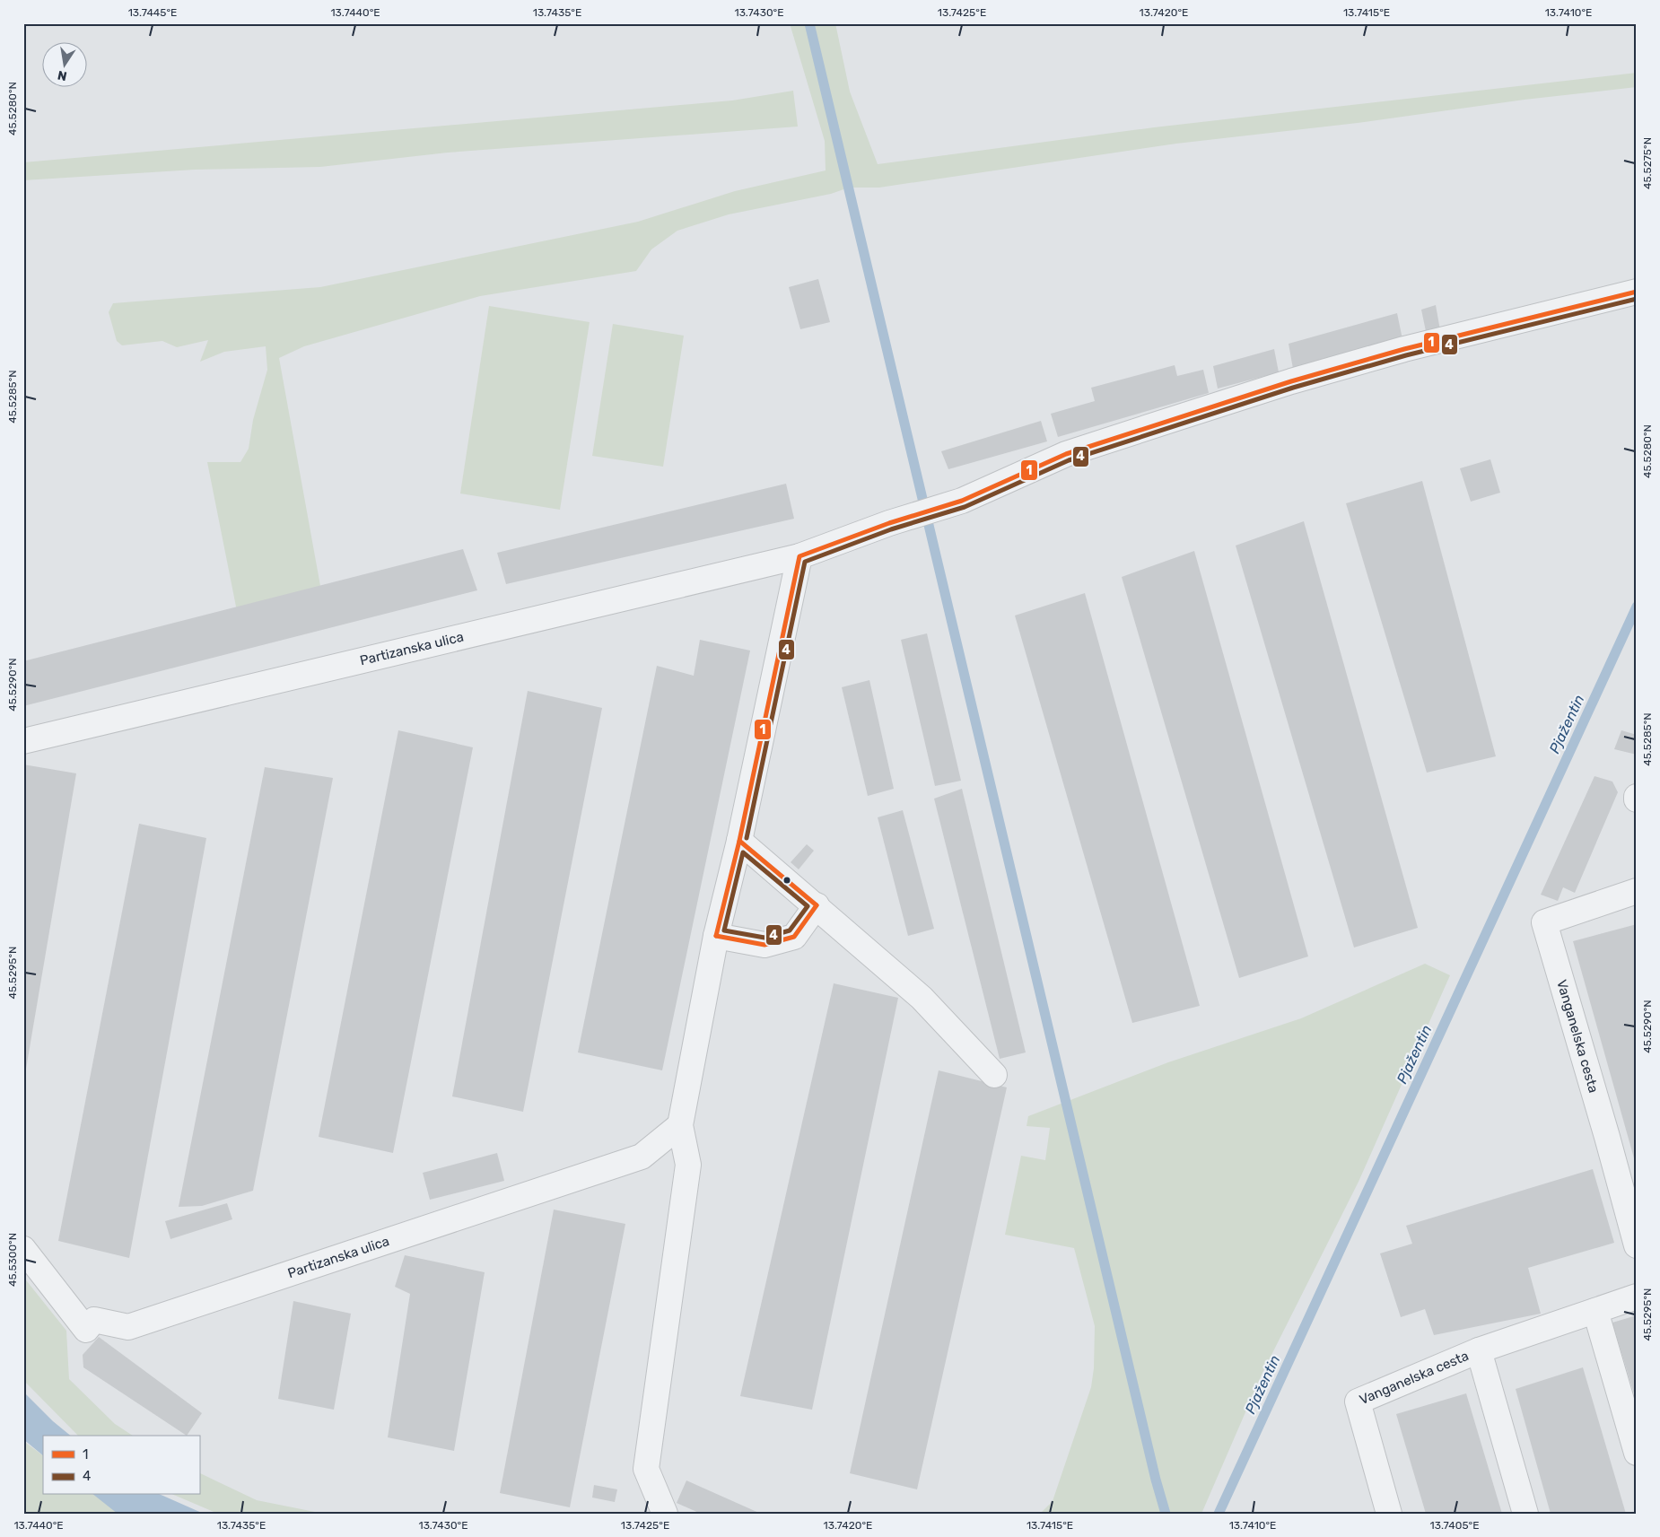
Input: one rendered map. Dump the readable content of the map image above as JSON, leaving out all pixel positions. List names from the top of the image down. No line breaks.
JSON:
{"streets":{"street":["Partizanska ulica","Vanganelska cesta"]},"water":["Pjažentin"],"lines":["transit line 1","transit line 4"],"legend":["1","4"],"north":"bottom","coordinates":["13.7445°E","13.7440°E","13.7435°E","13.7430°E","13.7425°E","13.7420°E","13.7415°E","13.7410°E","45.5280°N","45.5275°N","45.5285°N","45.5290°N","45.5295°N","45.5300°N","13.7405°E"]}
